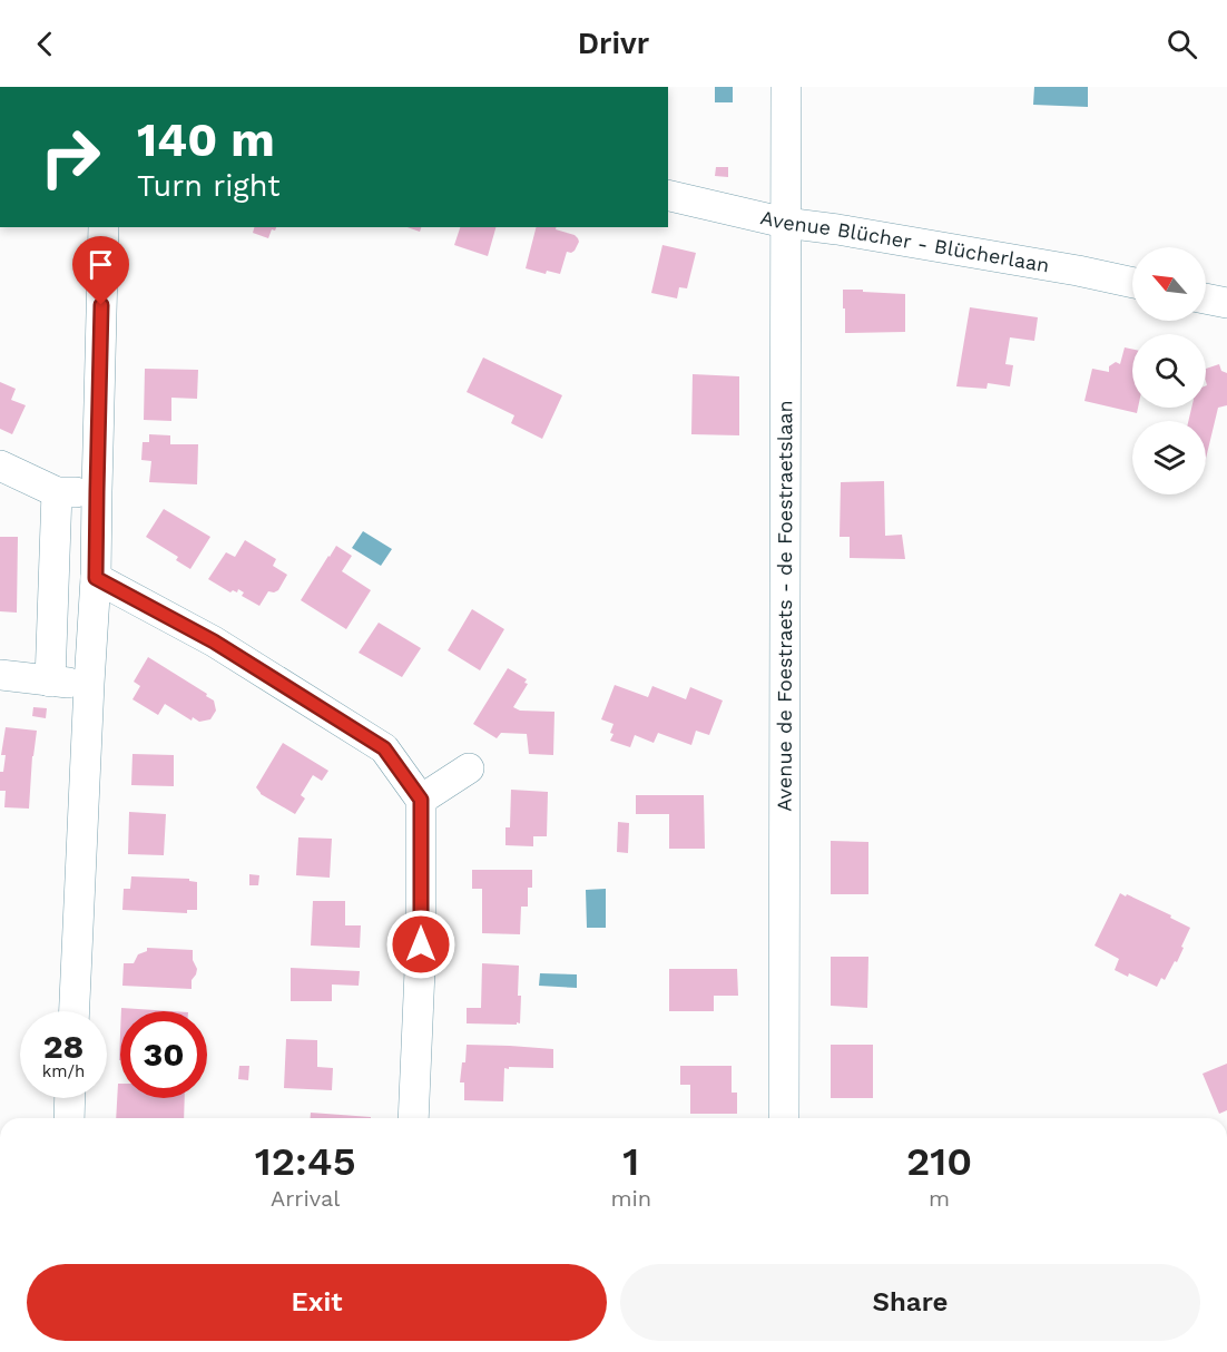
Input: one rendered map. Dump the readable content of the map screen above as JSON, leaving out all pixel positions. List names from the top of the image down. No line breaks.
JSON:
{"streets":{"street":["Avenue Blücher - Blücherlaan","Avenue de Foestraets - de Foestraetslaan"]},"crossings":[["Avenue Blücher - Blücherlaan","Avenue de Foestraets - de Foestraetslaan"]],"north":"top left","page":{"header":"Drivr","turn":["140 m","Turn right"],"speed":"28 km/h","limit":"30","eta":["12:45","Arrival","1","min","210","m"],"buttons":["Exit","Share"]}}
